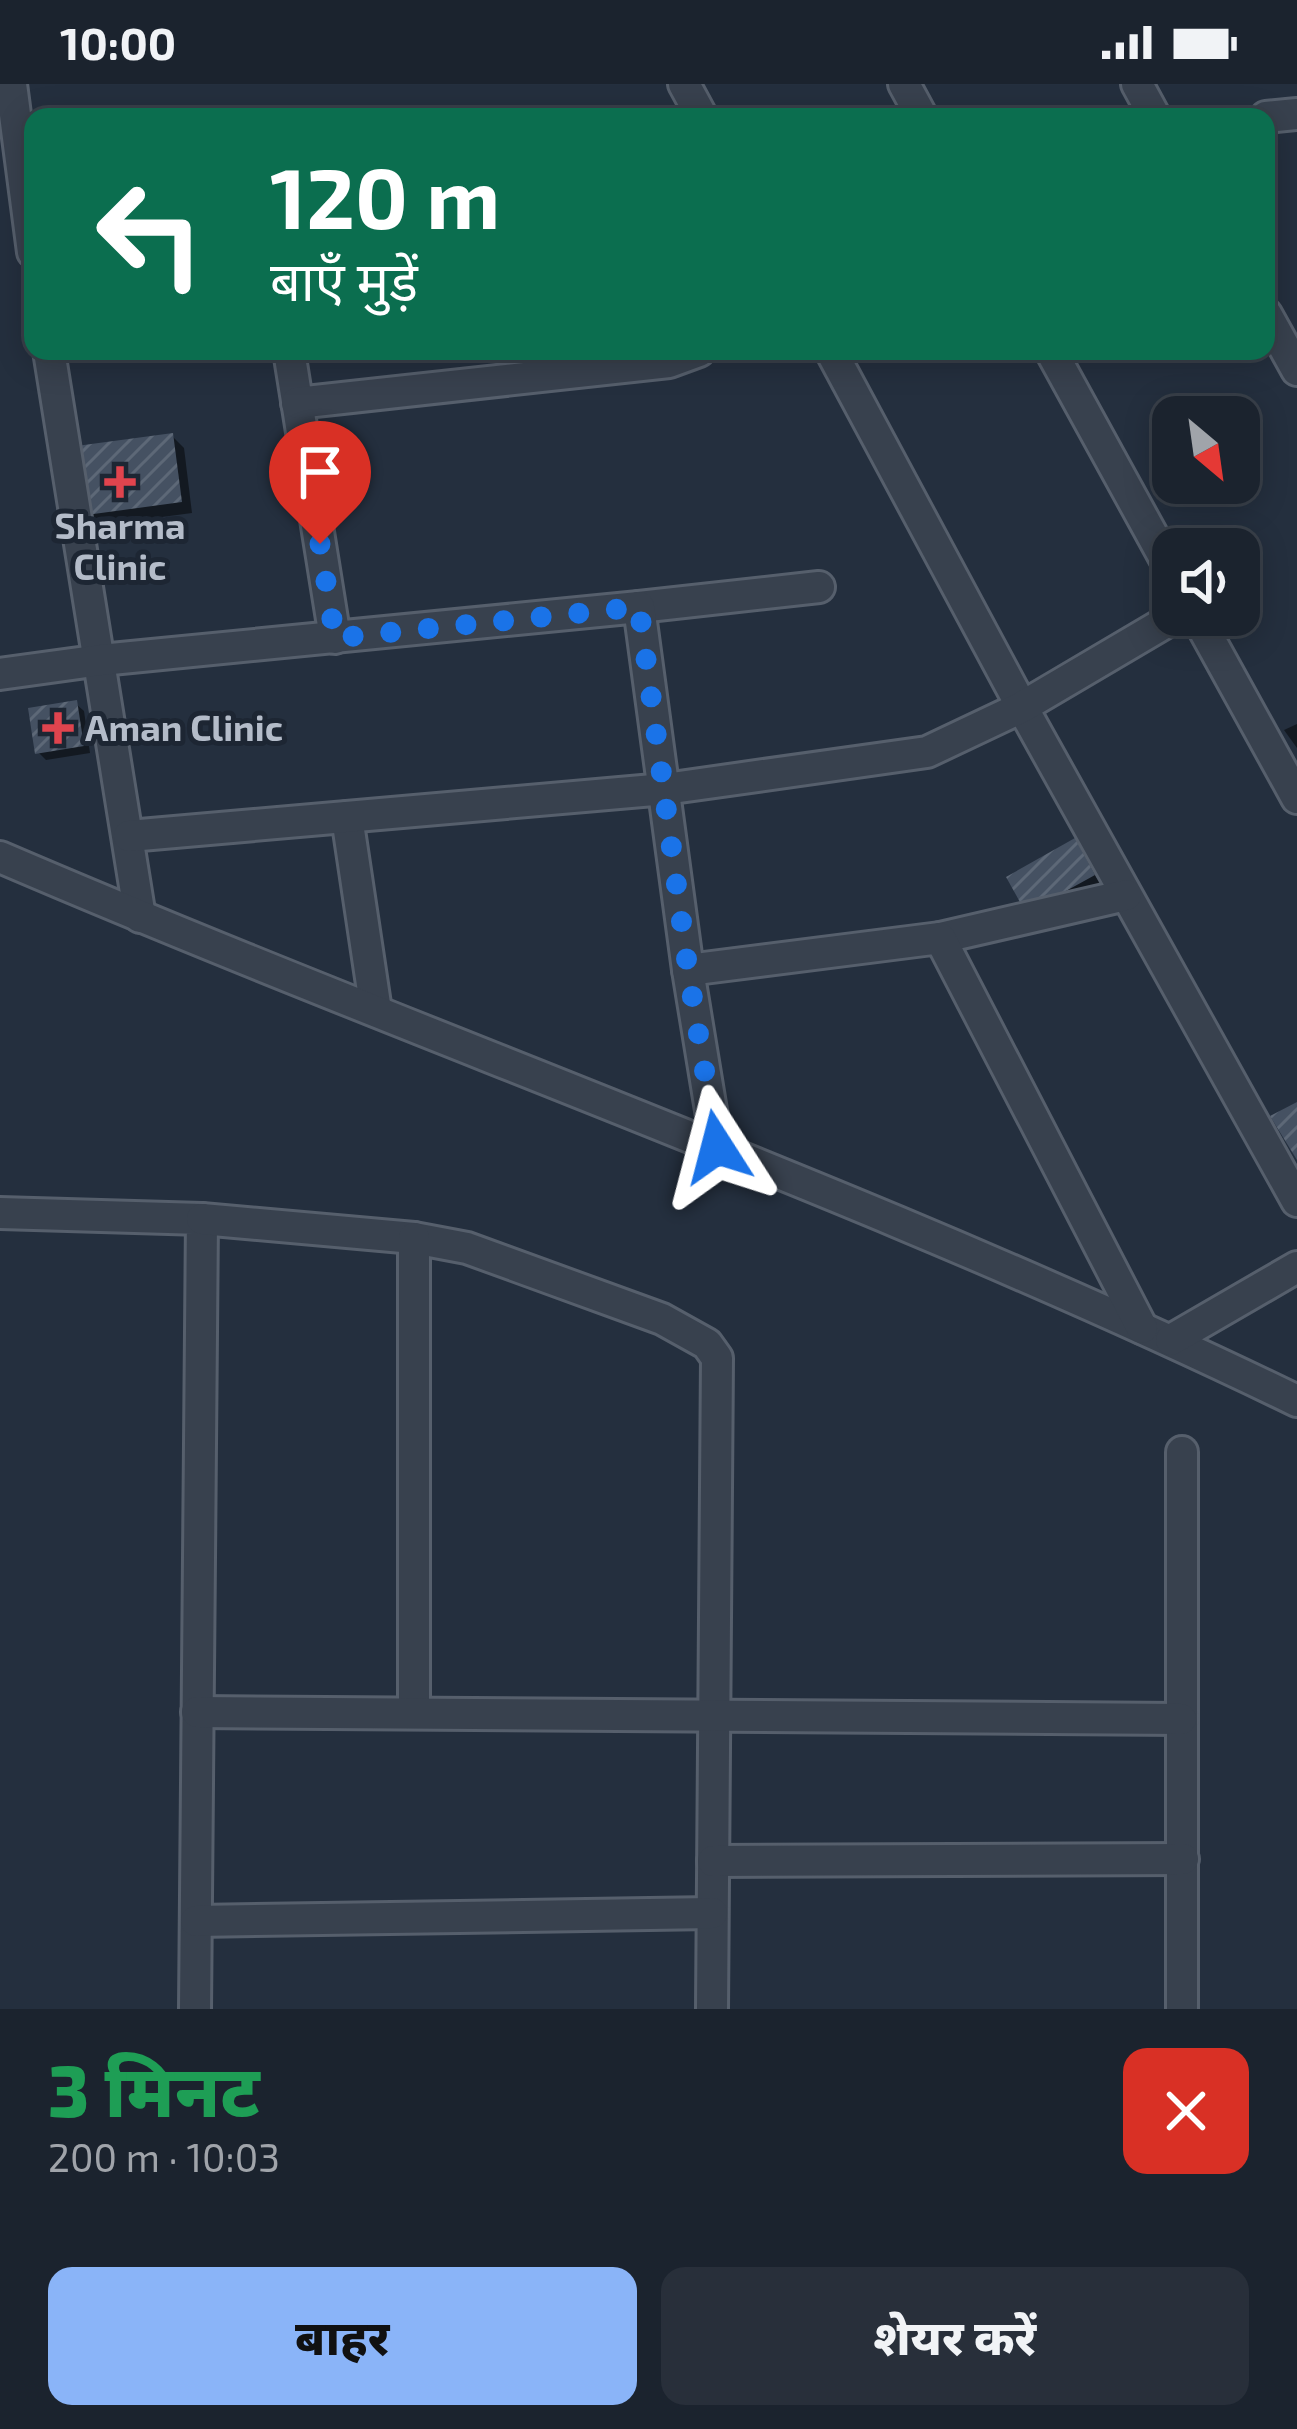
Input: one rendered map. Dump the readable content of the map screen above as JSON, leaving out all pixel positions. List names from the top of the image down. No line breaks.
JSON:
{"places":{"health":["Sharma Clinic","Aman Clinic"]},"north":"bottom right","page":{"status":"10:00","turn":["120 m","बाएँ मुड़ें"],"heading":["3 मिनट","200 m · 10:03"],"buttons":["बाहर","शेयर करें"]}}
